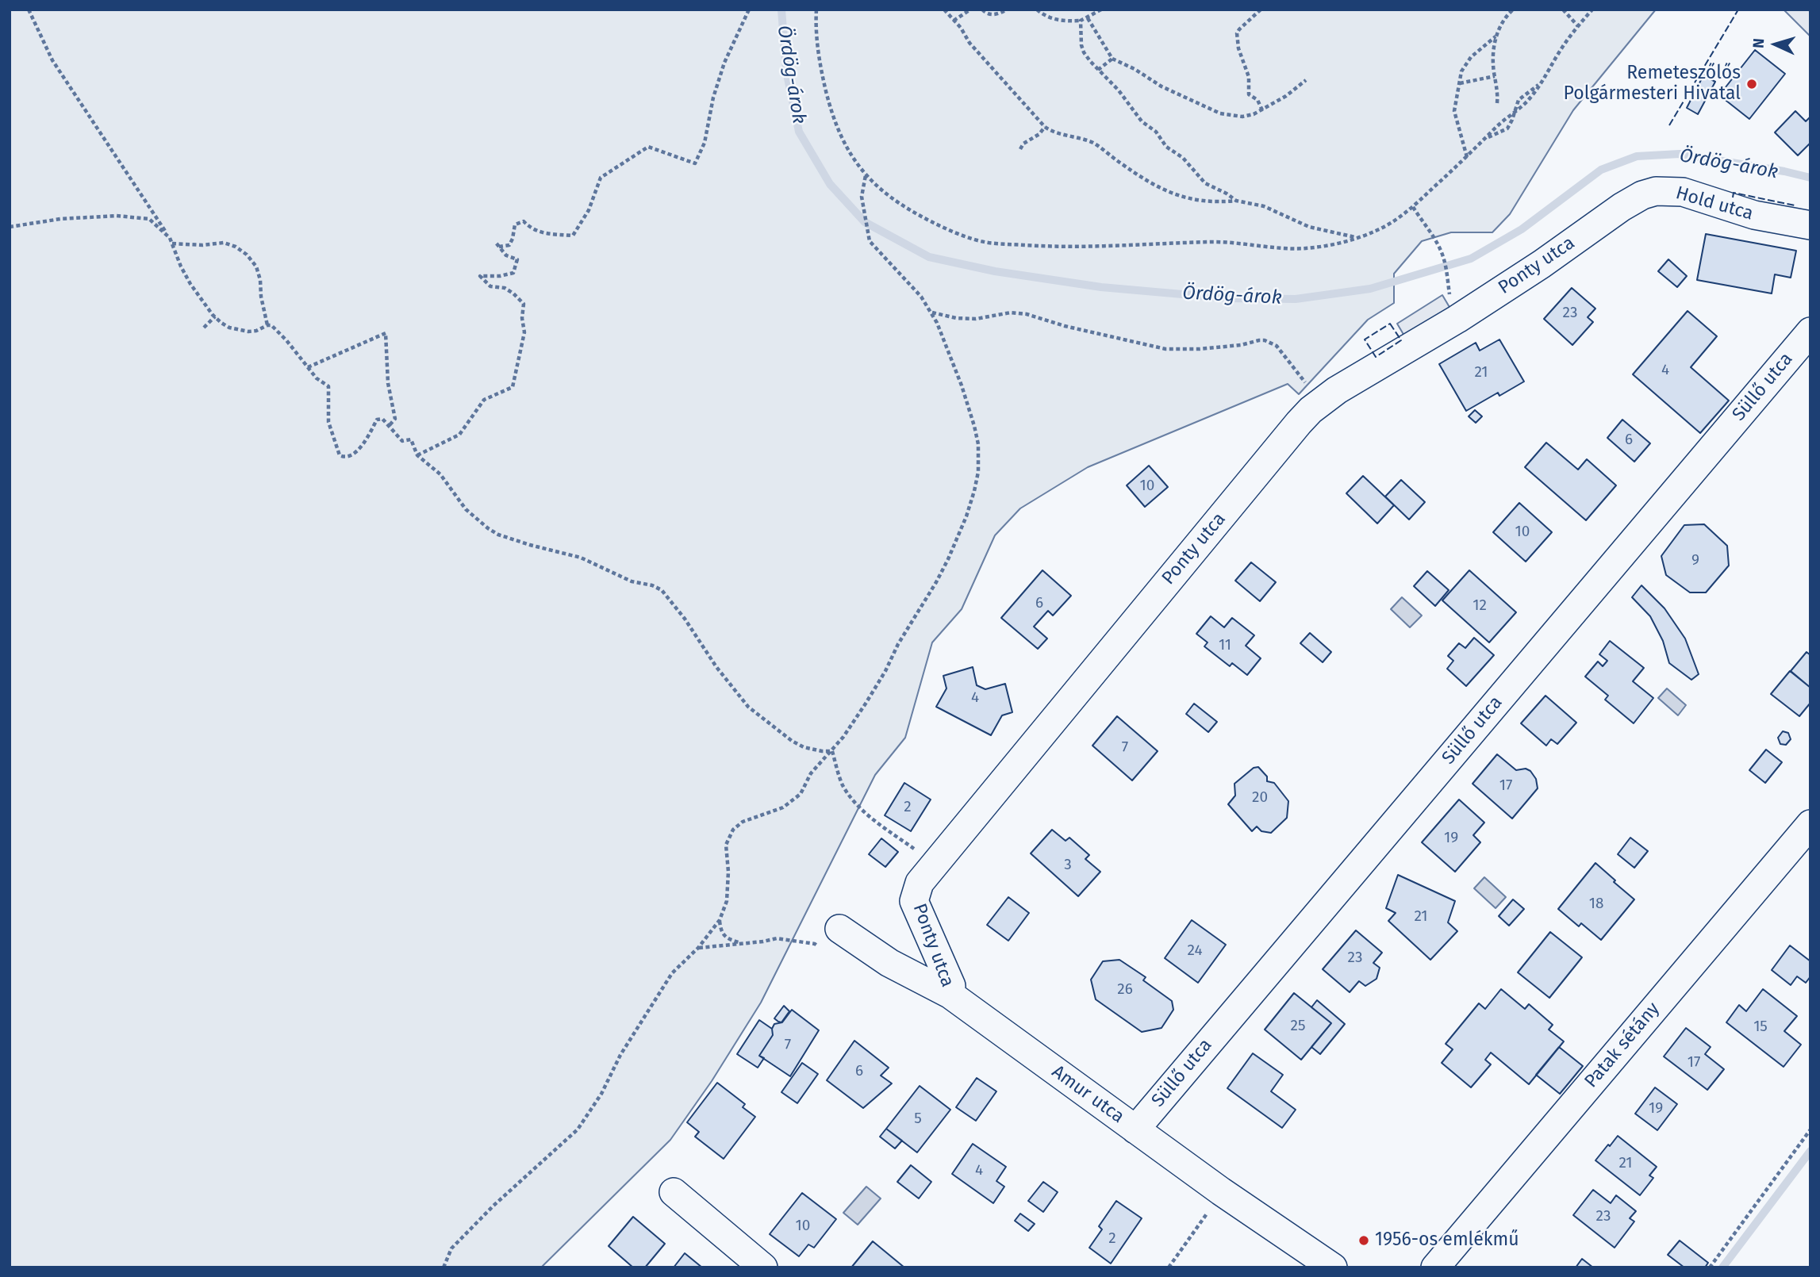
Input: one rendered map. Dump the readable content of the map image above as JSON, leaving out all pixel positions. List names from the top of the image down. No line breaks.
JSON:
{"streets":{"street":["Hold utca","Ponty utca","Süllő utca","Patak sétány","Amur utca"]},"crossings":[["Hold utca","Ponty utca"],["Ponty utca","Amur utca"],["Süllő utca","Amur utca"]],"water":["Ördög-árok"],"places":["Remeteszőlős Polgármesteri Hivatal","1956-os emlékmű"],"house_numbers":["23","4","21","6","10","10","9","6","12","11","4","7","17","20","2","19","3","18","21","24","23","26","25","15","7","17","6","19","5","21","4","23","10","2"],"north":"left"}
